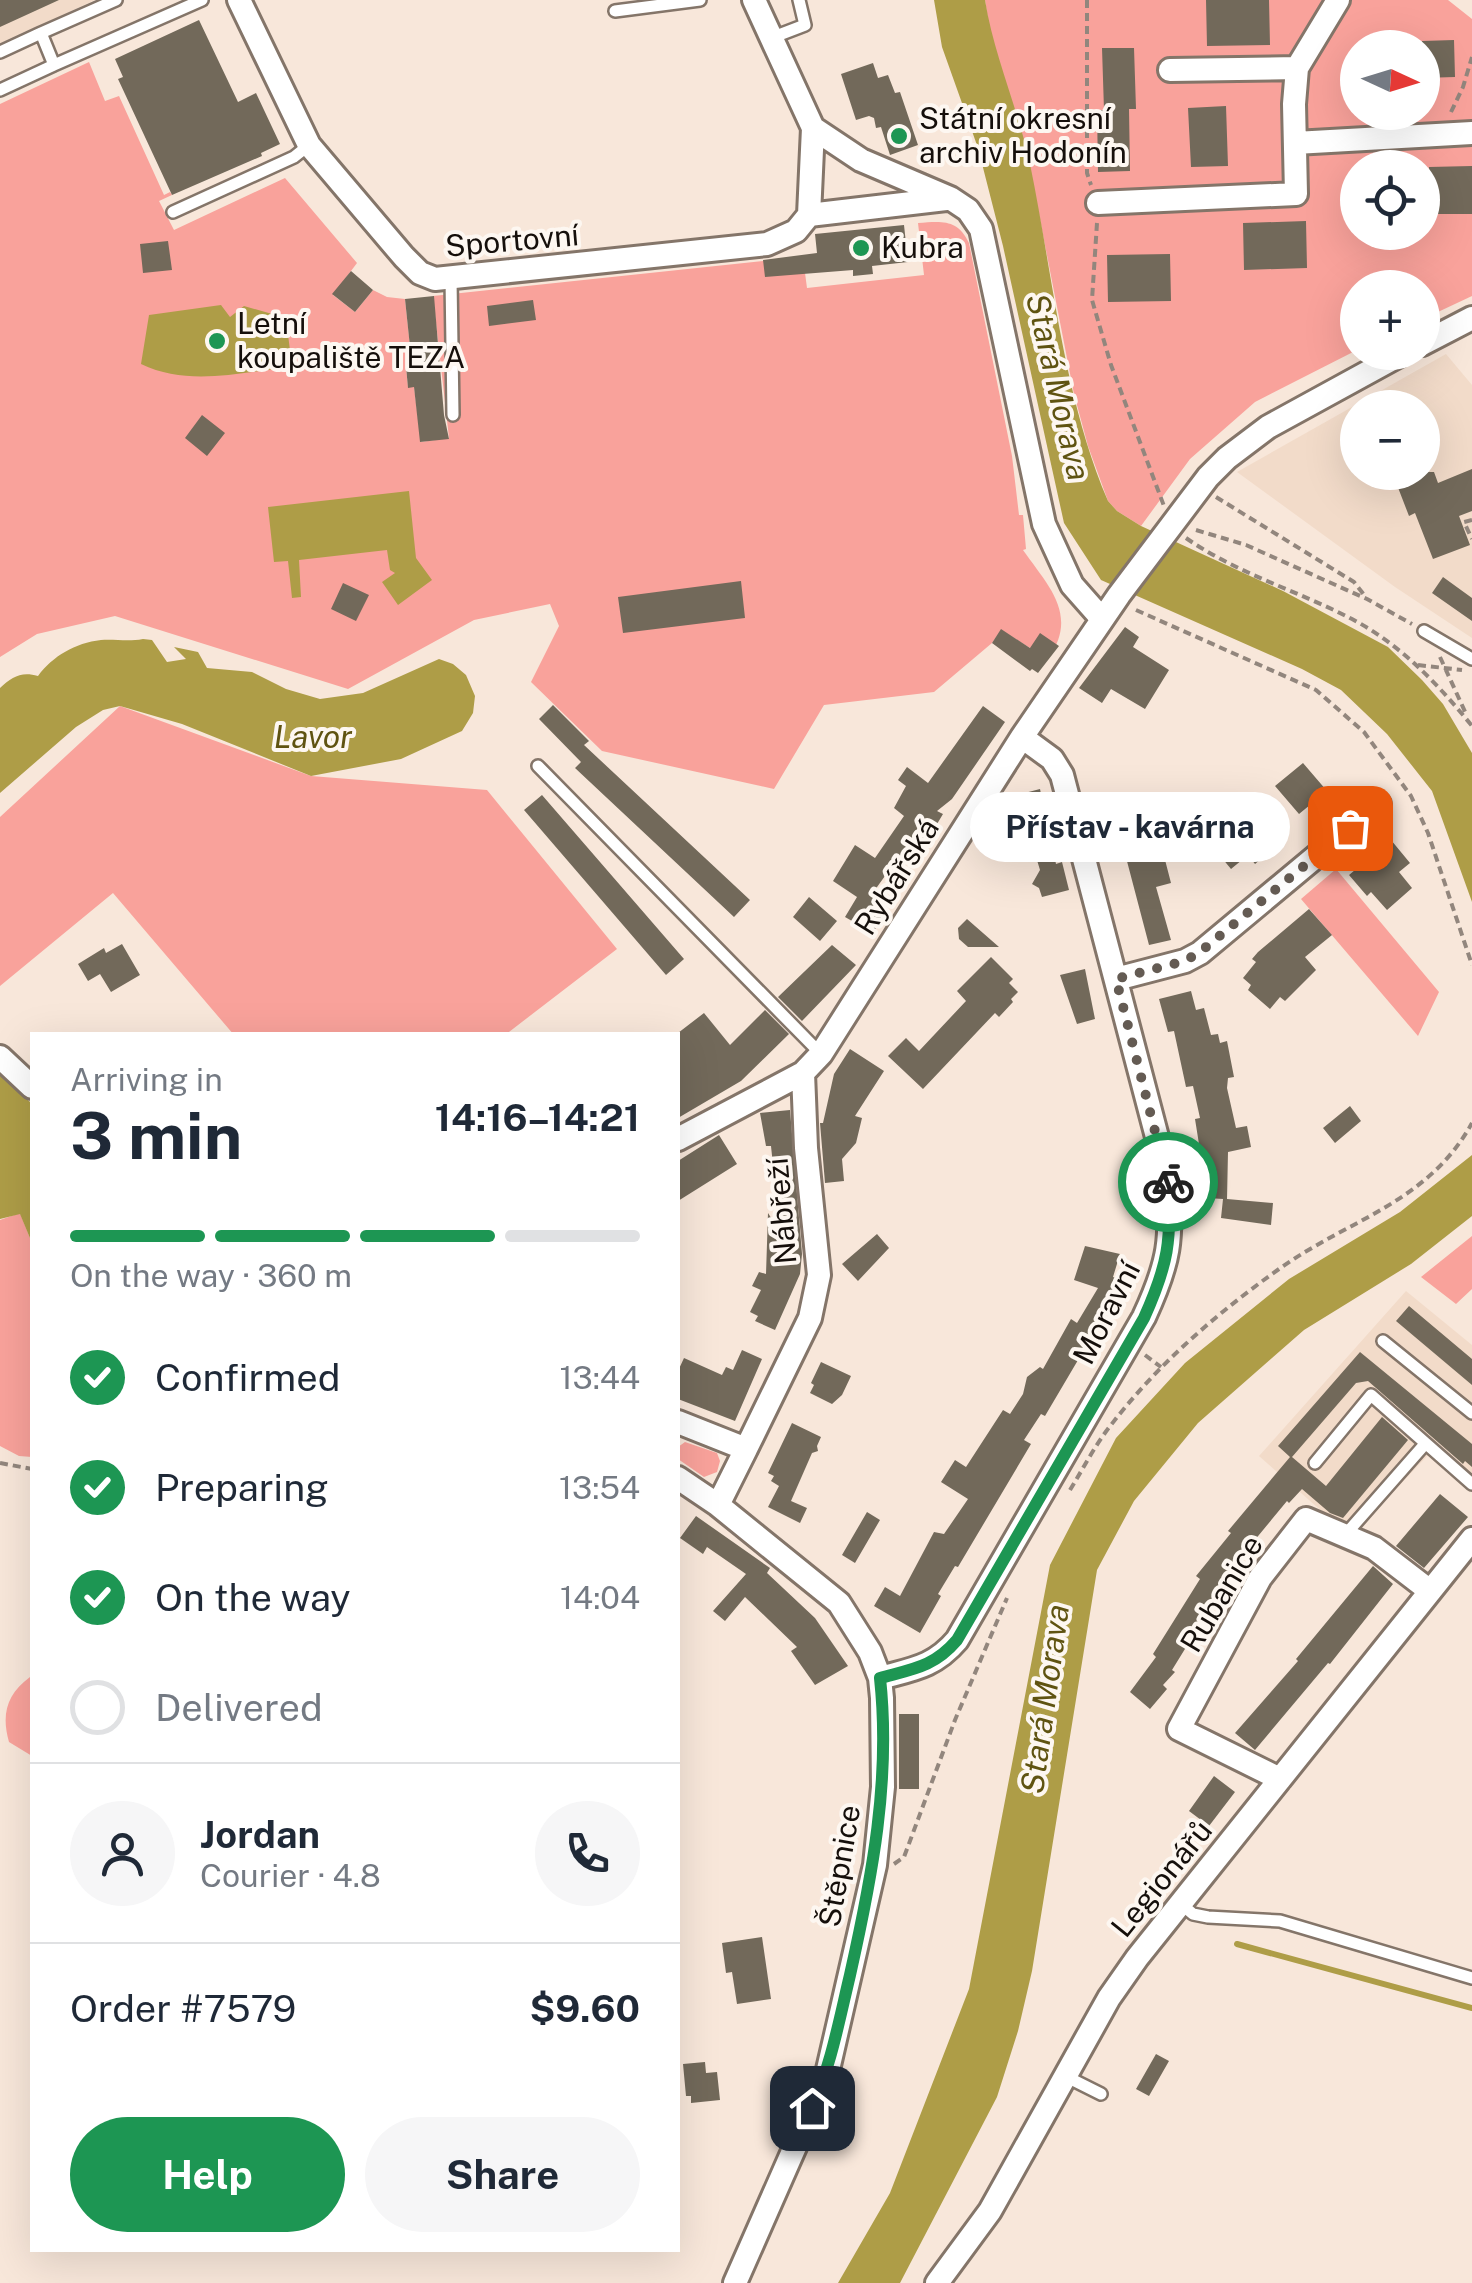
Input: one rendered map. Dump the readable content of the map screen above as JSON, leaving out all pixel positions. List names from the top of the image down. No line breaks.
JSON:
{"streets":{"street":["Sportovní","Rybářská","Nábřeží","Moravní","Rubanice","Štěpnice","Legionářů"]},"crossings":[["Rybářská","Nábřeží"],["Rybářská","Moravní"],["Nábřeží","Štěpnice"],["Moravní","Štěpnice"],["Rubanice","Legionářů"]],"water":["Stará Morava","Lavor"],"places":["Státní okresní archiv Hodonín","Kubra","Letní koupaliště TEZA","Přístav - kavárna"],"north":"right","page":{"map_buttons":["+","−"],"bubble":"Přístav - kavárna","heading":["3 min","Arriving in","14:16–14:21"],"panel":["Jordan","Courier · 4.8","Order #7579","$9.60"],"bar":"On the way · 360 m","list":[["Confirmed","13:44"],["Preparing","13:54"],["On the way","14:04"],"Delivered"],"buttons":["Help","Share"]}}
